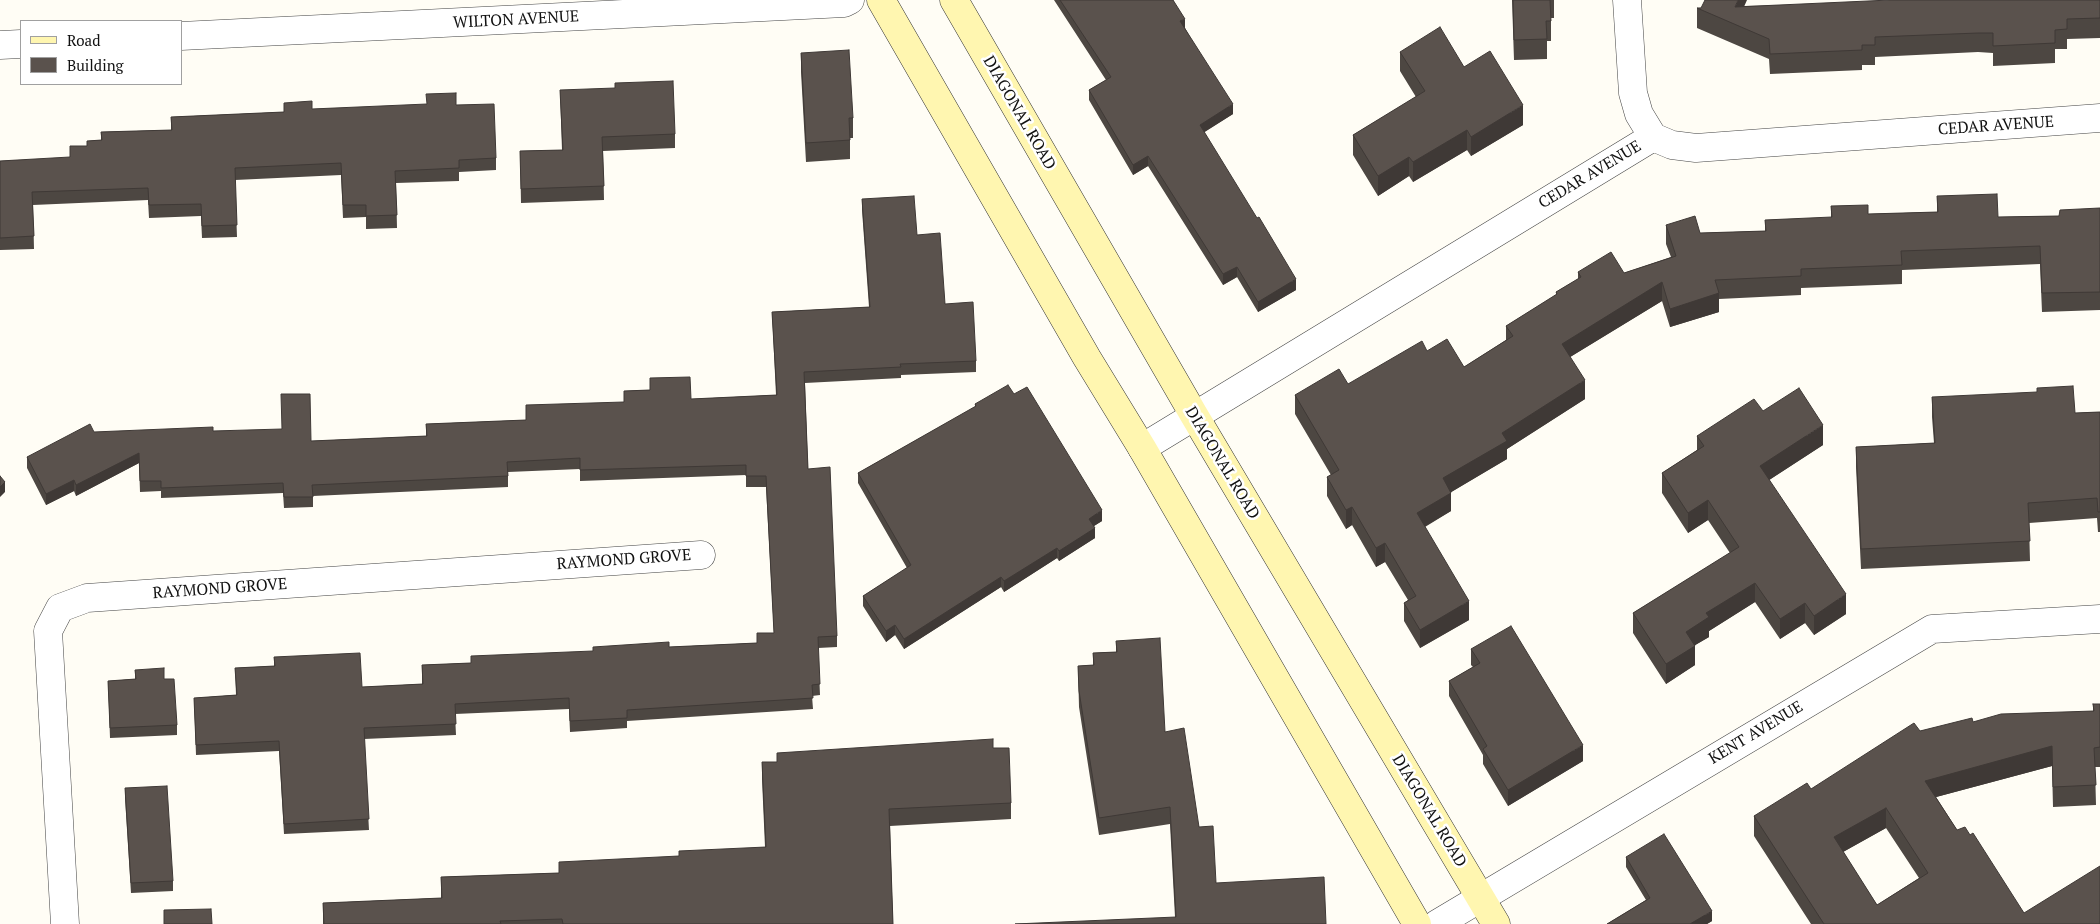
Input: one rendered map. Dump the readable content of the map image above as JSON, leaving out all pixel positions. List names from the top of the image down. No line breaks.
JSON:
{"streets":{"main road":["DIAGONAL ROAD"],"street":["WILTON AVENUE","CEDAR AVENUE","RAYMOND GROVE","KENT AVENUE"]},"crossings":[["DIAGONAL ROAD","CEDAR AVENUE"],["DIAGONAL ROAD","KENT AVENUE"]],"legend":["Road","Building"]}
